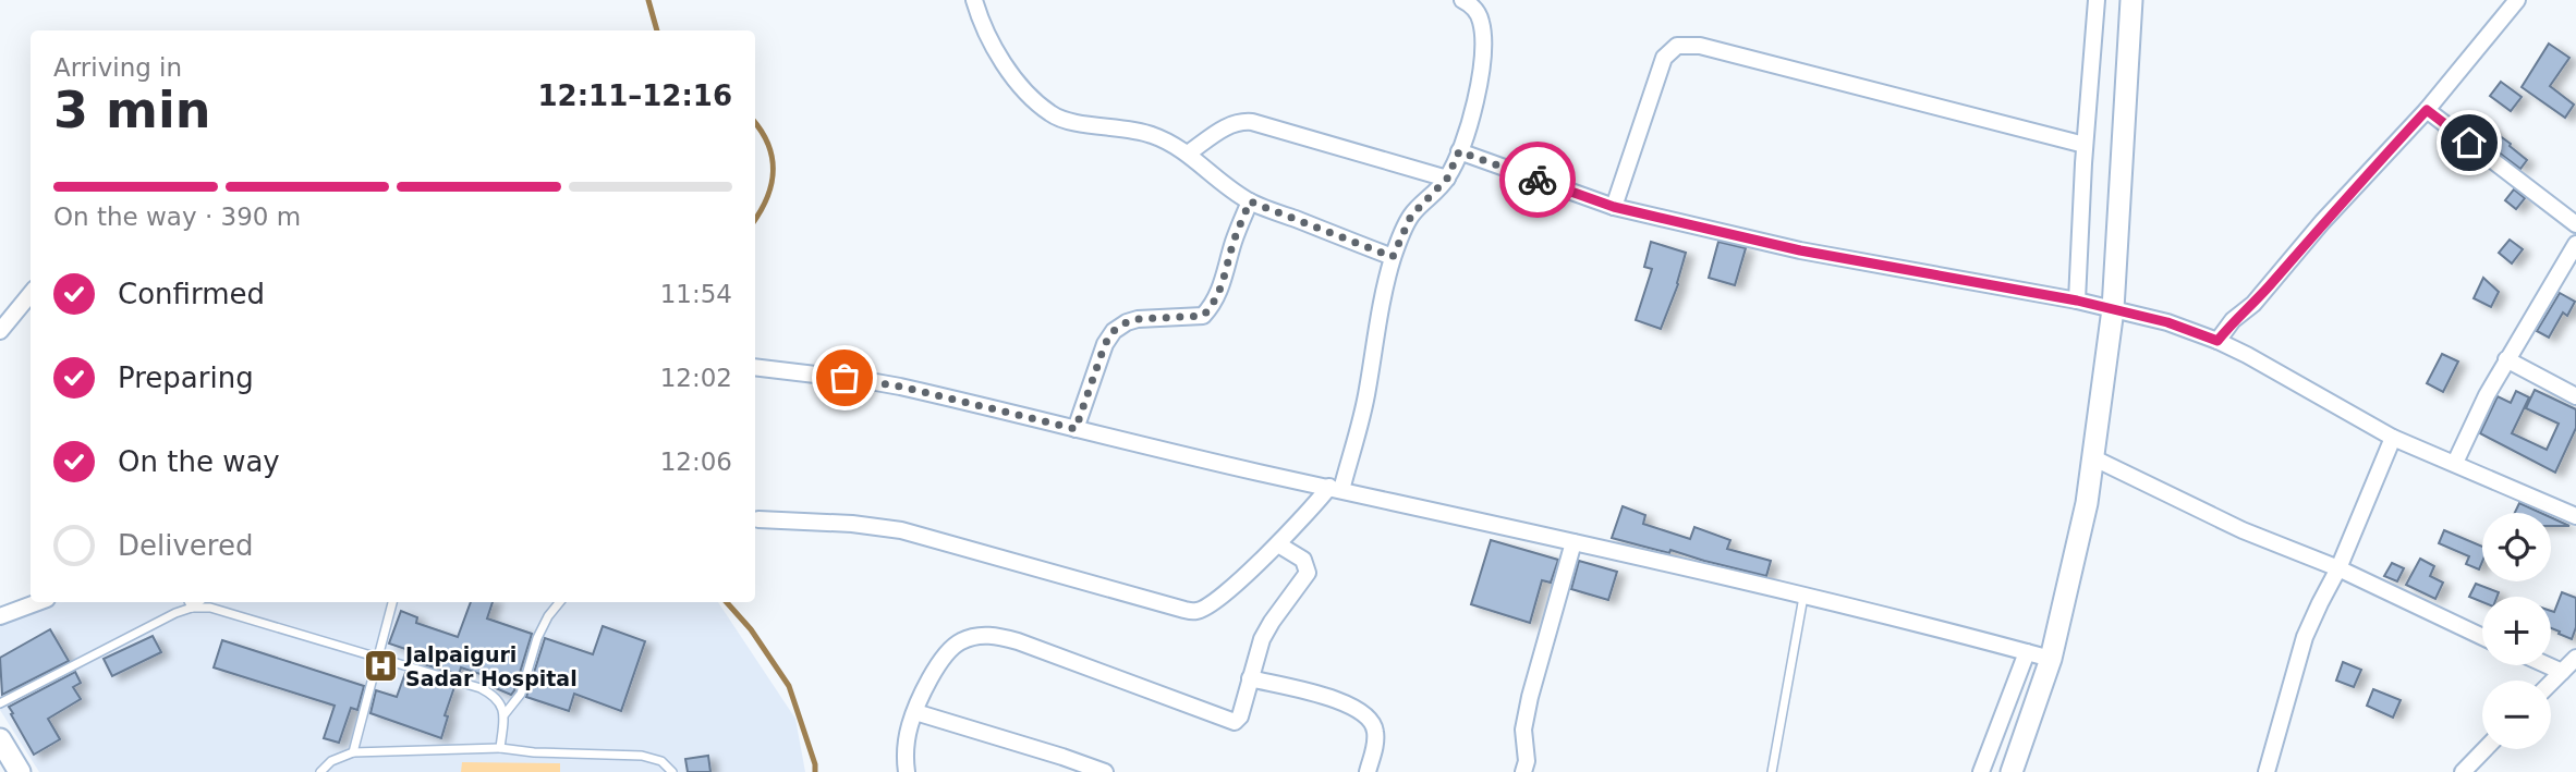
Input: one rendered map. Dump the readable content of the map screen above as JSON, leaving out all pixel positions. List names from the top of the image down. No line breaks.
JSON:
{"places":{"hospital":["Jalpaiguri Sadar Hospital"]},"page":{"heading":["3 min","Arriving in","12:11–12:16"],"bar":"On the way · 390 m","list":[["Confirmed","11:54"],["Preparing","12:02"],["On the way","12:06"],"Delivered"],"map_buttons":["+","−"]}}
